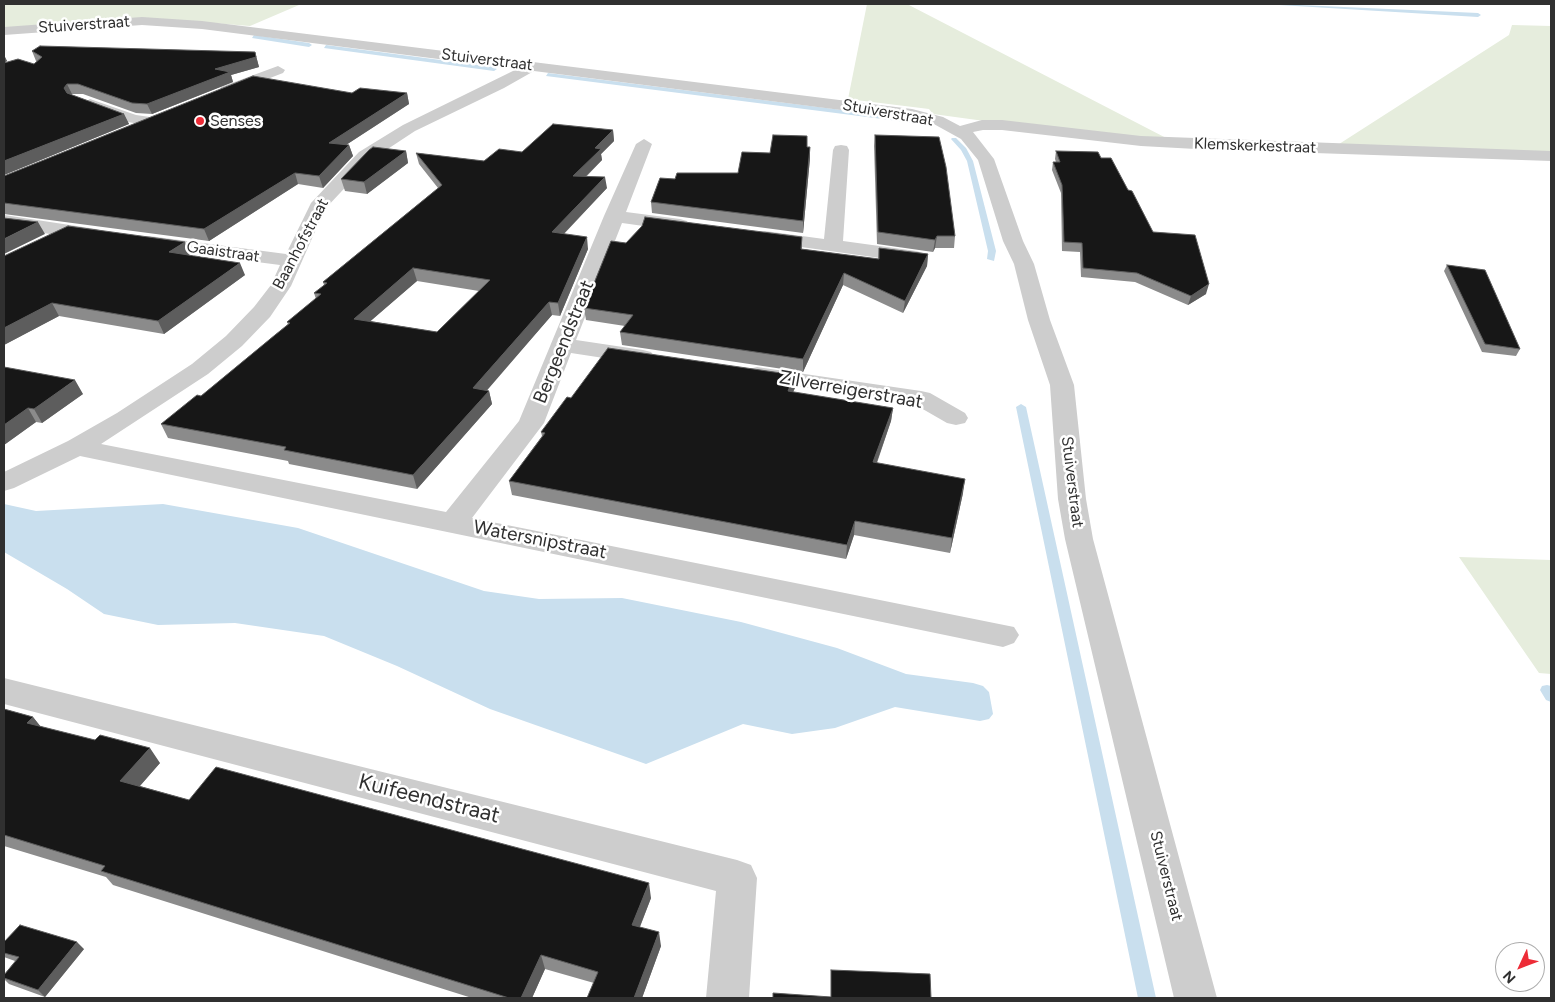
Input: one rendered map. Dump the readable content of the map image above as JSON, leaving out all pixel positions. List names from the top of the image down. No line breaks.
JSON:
{"streets":{"street":["Stuiverstraat","Klemskerkestraat","Baanhofstraat","Gaaistraat","Bergeendstraat","Zilverreigerstraat","Watersnipstraat","Kuifeendstraat"]},"crossings":[["Stuiverstraat","Klemskerkestraat"],["Stuiverstraat","Baanhofstraat"],["Baanhofstraat","Gaaistraat"],["Baanhofstraat","Watersnipstraat"],["Bergeendstraat","Watersnipstraat"]],"places":["Senses"],"north":"bottom left"}
